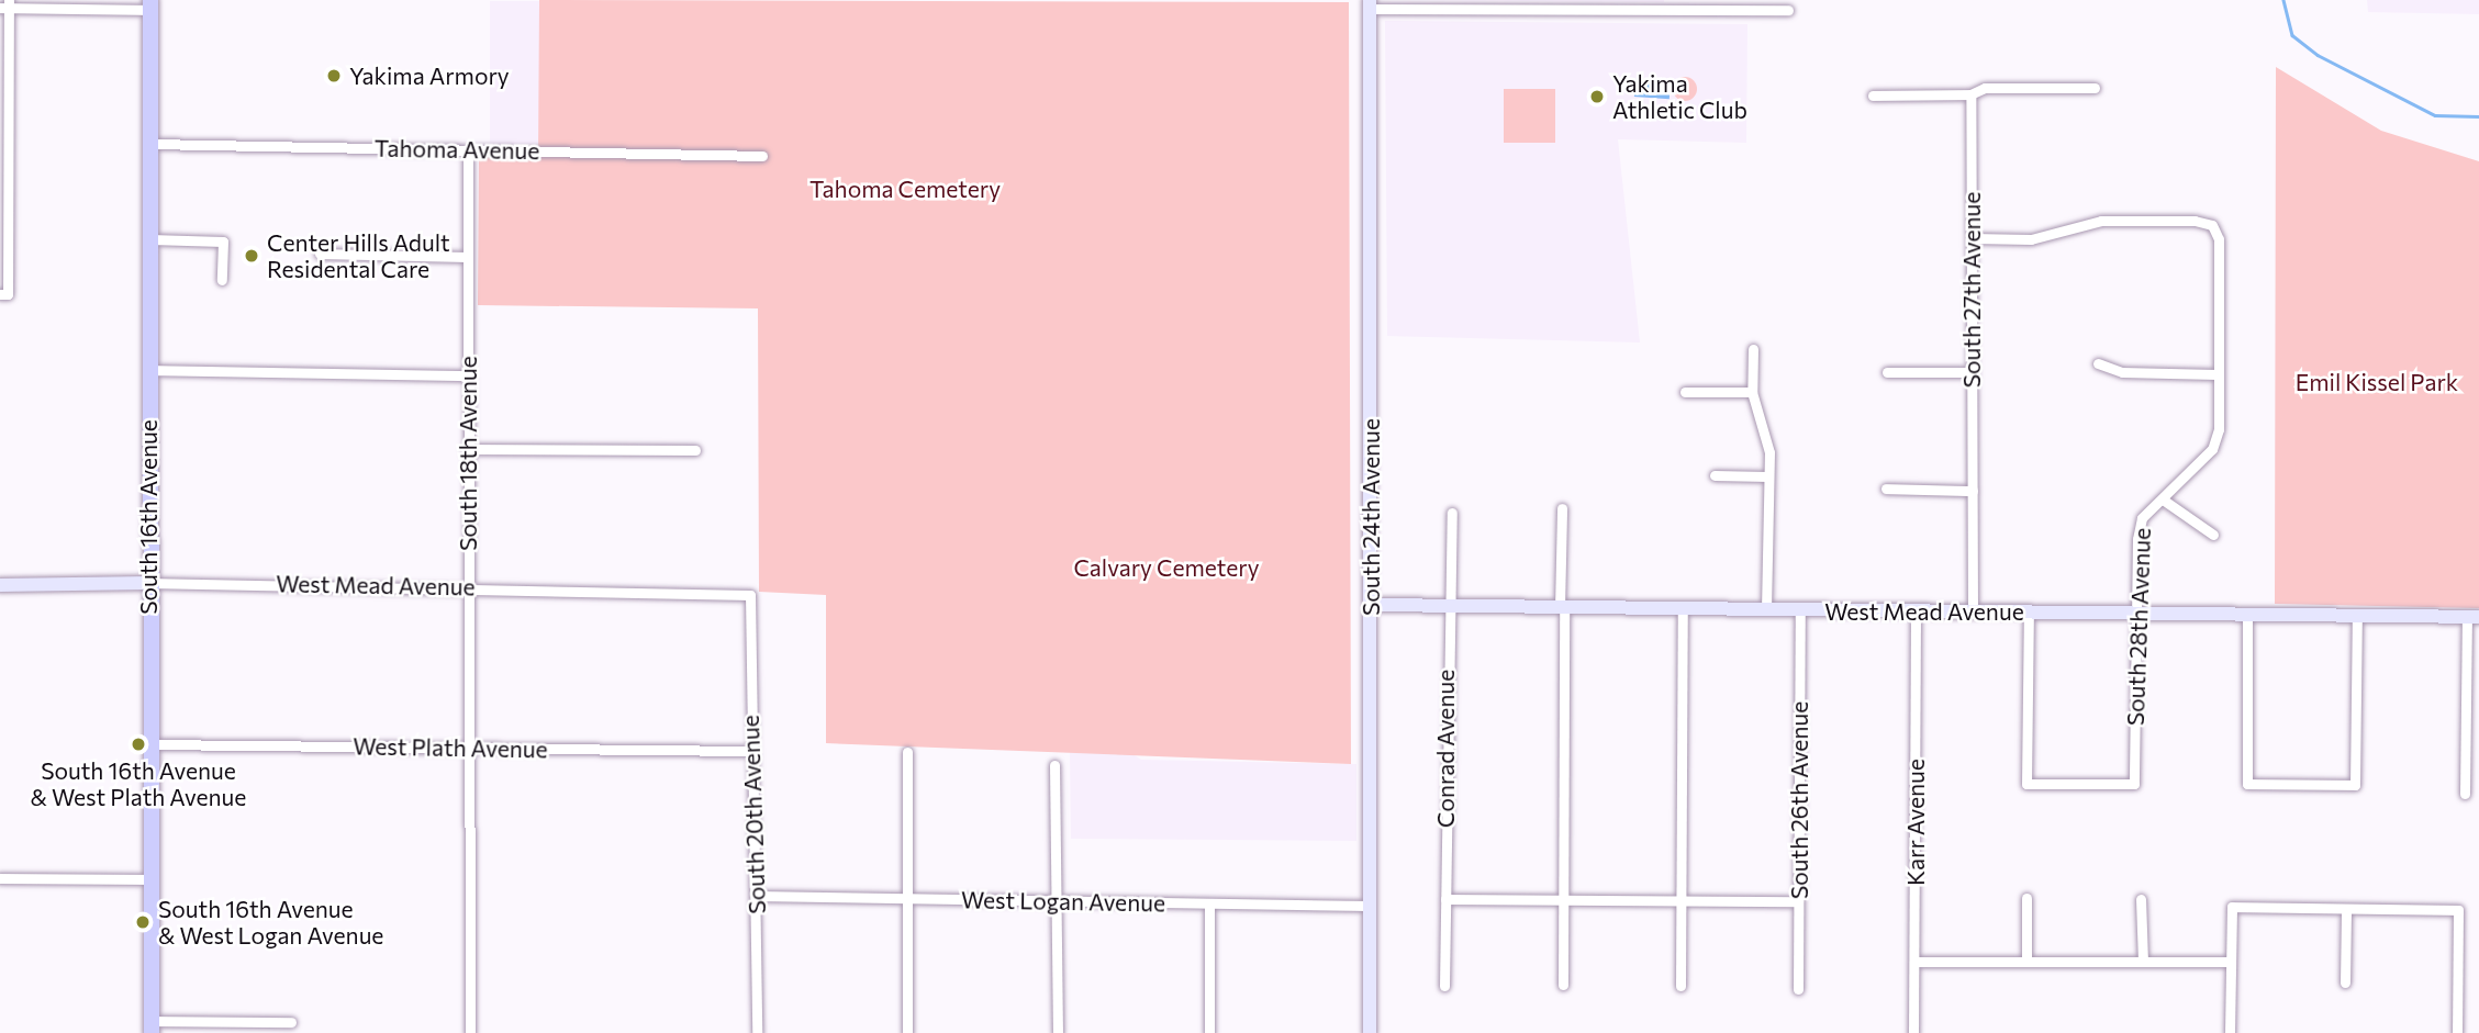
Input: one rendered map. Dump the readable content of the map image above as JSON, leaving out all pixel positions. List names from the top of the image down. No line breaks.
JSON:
{"streets":{"main road":["South 16th Avenue"],"street":["Tahoma Avenue","South 27th Avenue","South 18th Avenue","South 24th Avenue","West Mead Avenue","South 28th Avenue","West Plath Avenue","Conrad Avenue","South 26th Avenue","South 20th Avenue","Karr Avenue","West Logan Avenue"]},"crossings":[["Tahoma Avenue","South 18th Avenue"],["Tahoma Avenue","South 16th Avenue"],["South 27th Avenue","West Mead Avenue"],["South 27th Avenue","South 28th Avenue"],["South 18th Avenue","West Mead Avenue"],["South 18th Avenue","West Plath Avenue"],["South 16th Avenue","West Mead Avenue"],["South 16th Avenue","West Plath Avenue"],["South 24th Avenue","West Mead Avenue"],["South 24th Avenue","West Logan Avenue"],["West Mead Avenue","South 28th Avenue"],["West Mead Avenue","Conrad Avenue"],["West Mead Avenue","South 26th Avenue"],["West Mead Avenue","South 20th Avenue"],["West Mead Avenue","Karr Avenue"],["West Plath Avenue","South 20th Avenue"],["South 20th Avenue","West Logan Avenue"]],"parks":["Tahoma Cemetery","Emil Kissel Park","Calvary Cemetery"],"places":["Yakima Armory","Yakima Athletic Club","Center Hills Adult Residental Care","South 16th Avenue & West Plath Avenue","South 16th Avenue & West Logan Avenue"]}
